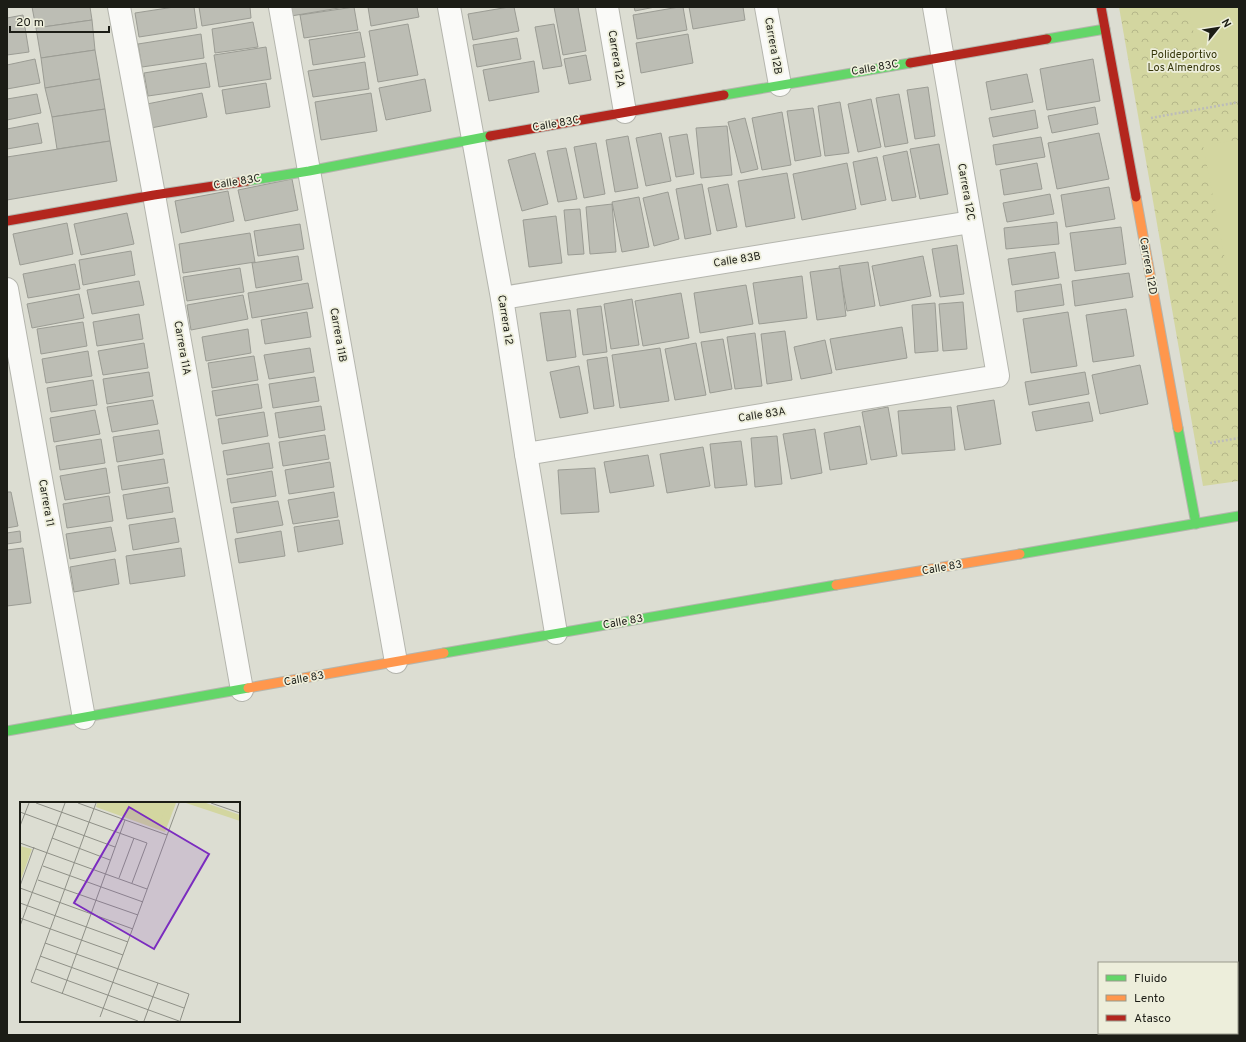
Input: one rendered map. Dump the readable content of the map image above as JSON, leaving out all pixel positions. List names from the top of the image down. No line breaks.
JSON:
{"streets":{"street":["Carrera 12B","Carrera 12A","Calle 83C","Carrera 12C","Calle 83B","Carrera 12D","Carrera 12","Carrera 11B","Carrera 11A","Calle 83A","Carrera 11","Calle 83"]},"crossings":[["Carrera 12B","Calle 83C"],["Carrera 12A","Calle 83C"],["Calle 83C","Carrera 12C"],["Calle 83C","Carrera 12D"],["Calle 83C","Carrera 12"],["Calle 83C","Carrera 11B"],["Calle 83C","Carrera 11A"],["Carrera 12C","Calle 83B"],["Carrera 12C","Calle 83A"],["Calle 83B","Carrera 12"],["Carrera 12D","Calle 83"],["Carrera 12","Calle 83A"],["Carrera 12","Calle 83"],["Carrera 11B","Calle 83"],["Carrera 11A","Calle 83"],["Carrera 11","Calle 83"]],"parks":["Polideportivo Los Almendros"],"legend":["Fluido","Lento","Atasco"],"scale_bar":"20 m","north":"top right"}
